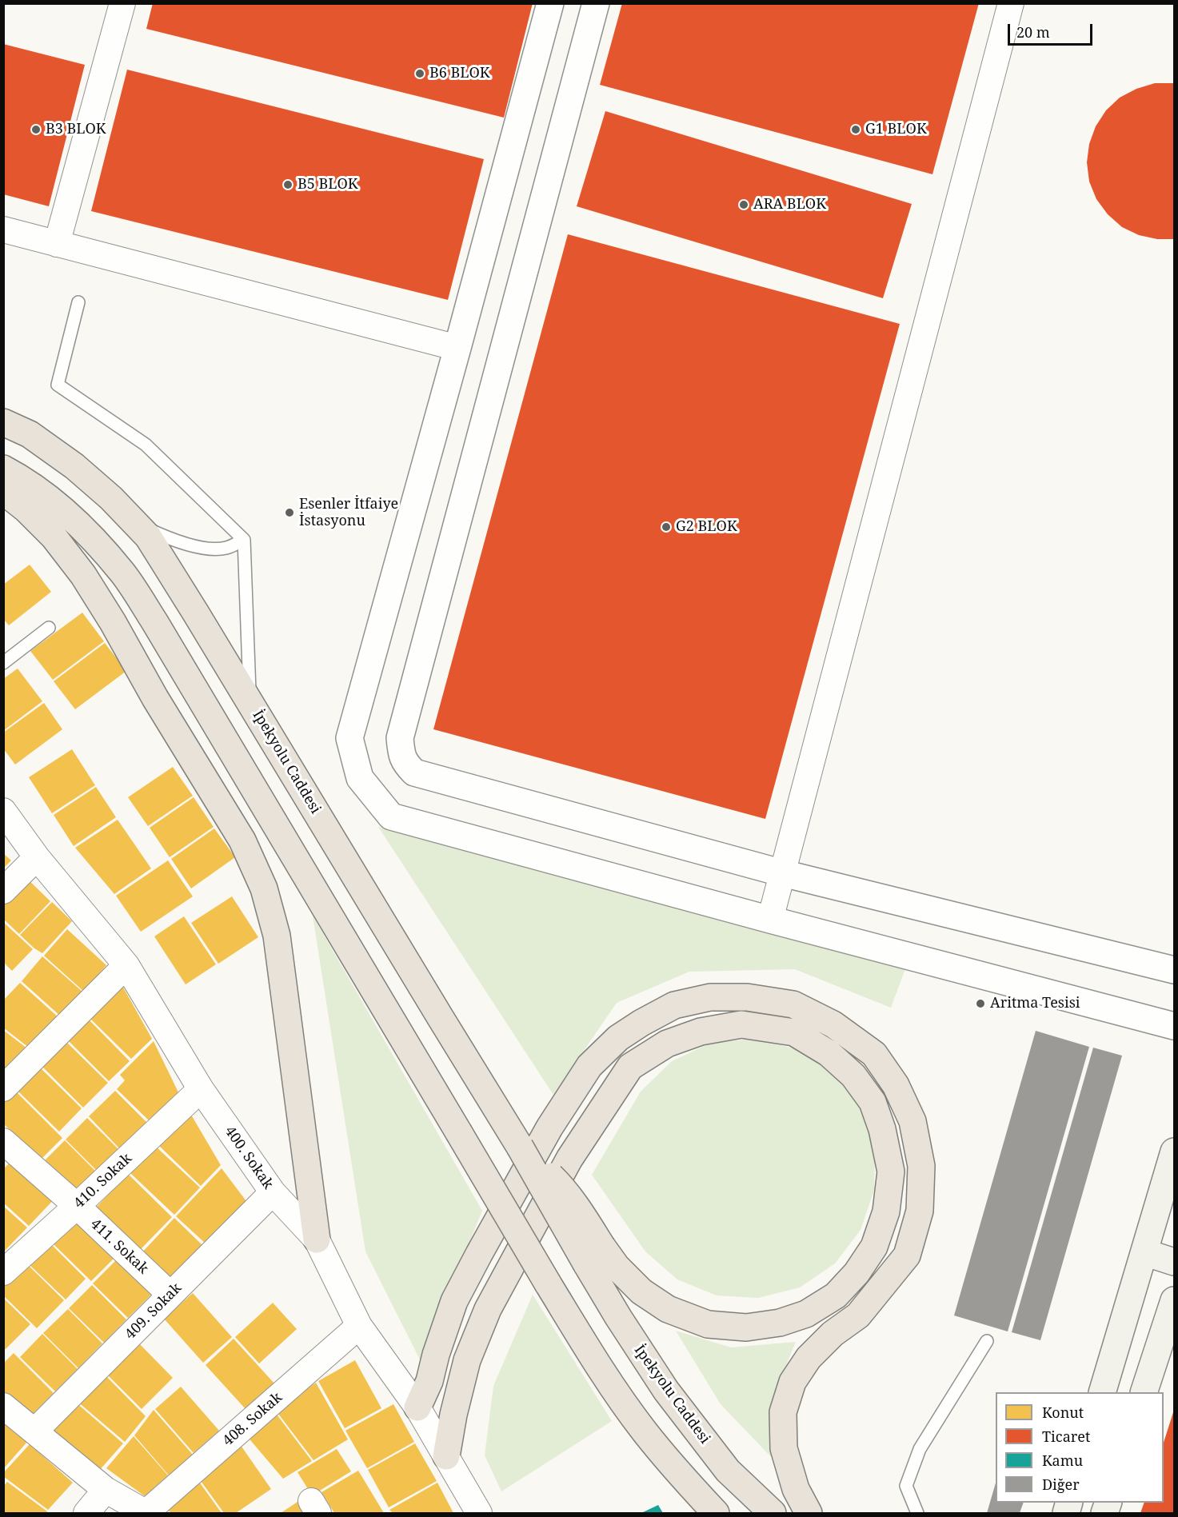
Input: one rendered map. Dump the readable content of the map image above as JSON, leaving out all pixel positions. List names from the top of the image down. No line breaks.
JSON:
{"streets":{"highway":["İpekyolu Caddesi"],"street":["400. Sokak","410. Sokak","411. Sokak","409. Sokak","408. Sokak"]},"crossings":[["400. Sokak","410. Sokak"],["400. Sokak","409. Sokak"],["400. Sokak","408. Sokak"],["410. Sokak","411. Sokak"],["411. Sokak","409. Sokak"]],"places":["B6 BLOK","B3 BLOK","G1 BLOK","B5 BLOK","ARA BLOK","Esenler İtfaiye İstasyonu","G2 BLOK","Aritma Tesisi"],"legend":["Konut","Ticaret","Kamu","Diğer"],"scale_bar":"20 m"}
